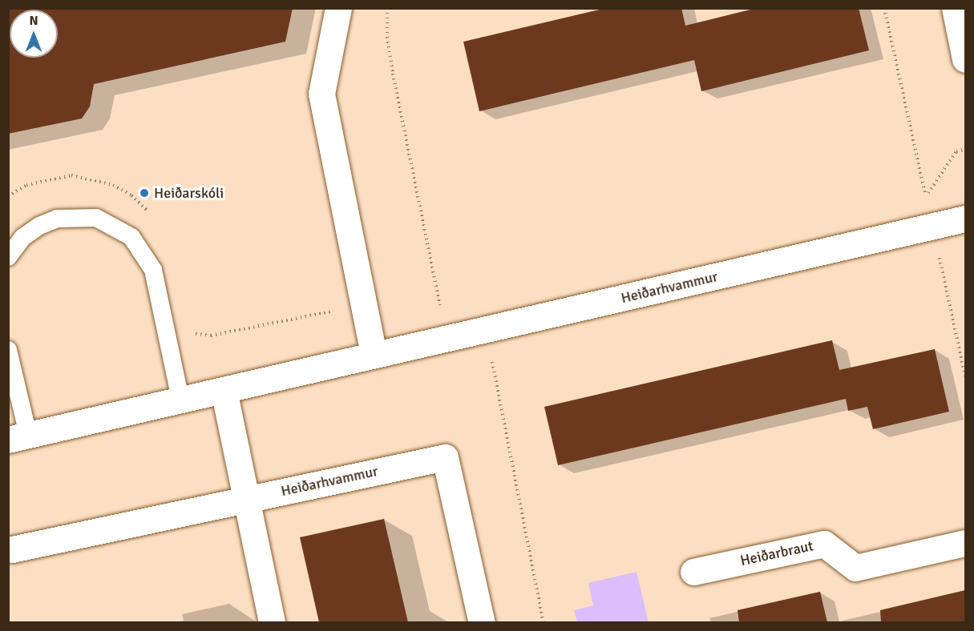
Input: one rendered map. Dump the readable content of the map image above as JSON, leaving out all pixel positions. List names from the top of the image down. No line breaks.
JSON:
{"streets":{"street":["Heiðarhvammur","Heiðarbraut"]},"places":["Heiðarskóli"],"north":"top"}
